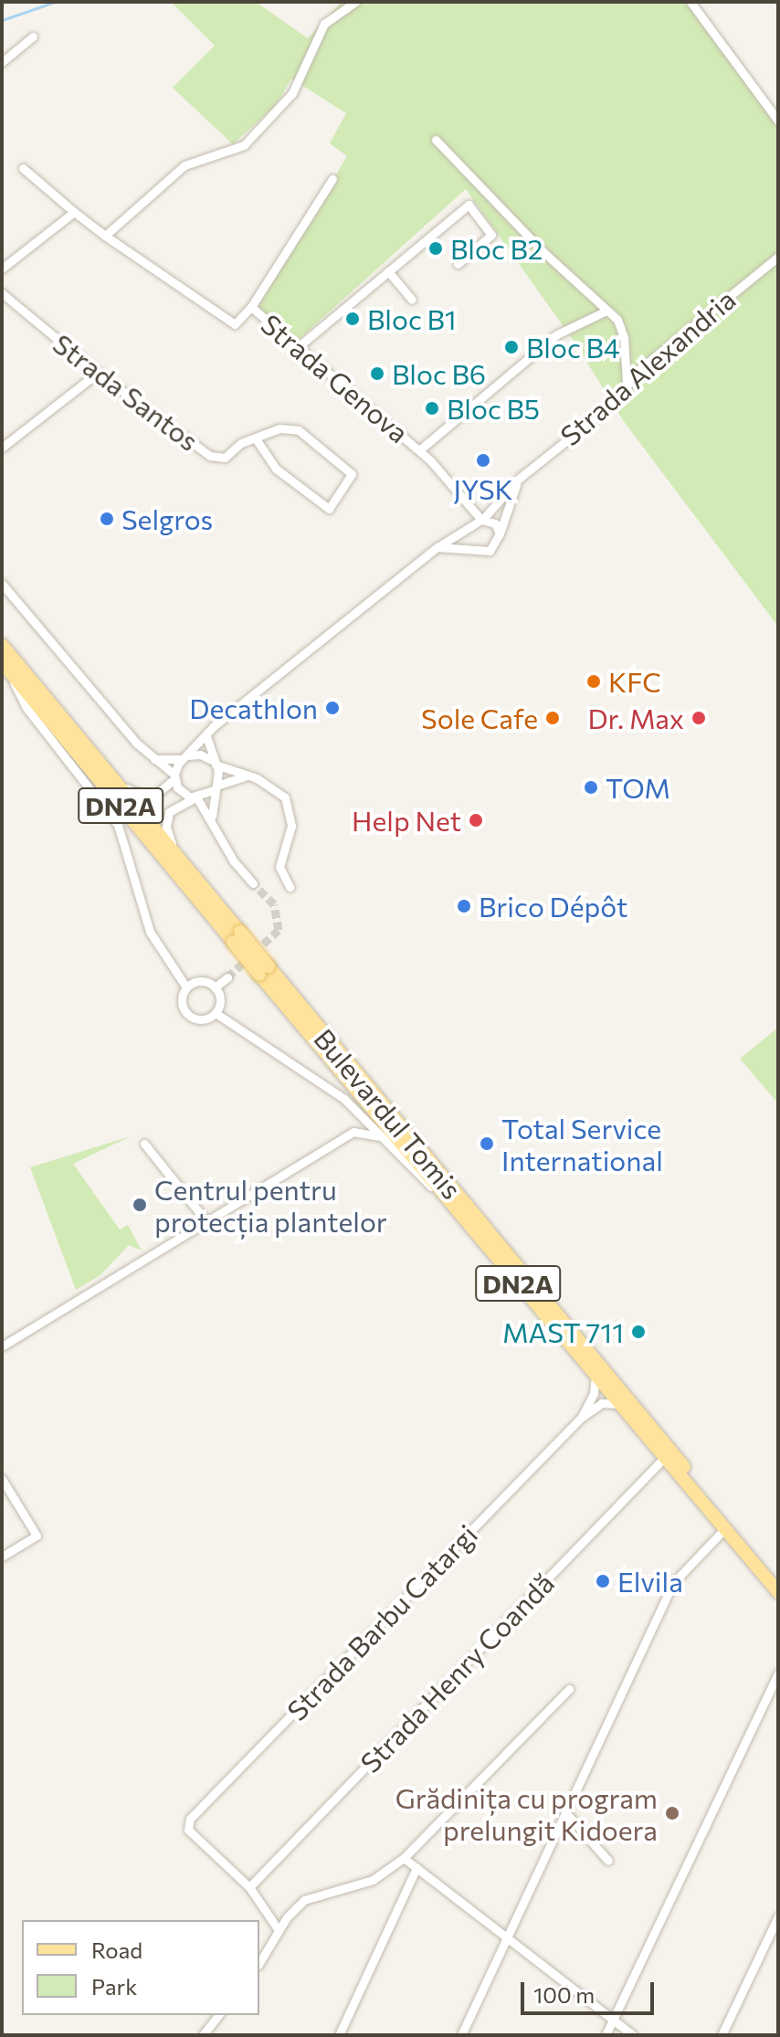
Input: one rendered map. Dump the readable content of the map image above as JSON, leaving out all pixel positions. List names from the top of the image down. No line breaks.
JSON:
{"streets":{"main road":["DN2A","Bulevardul Tomis"],"street":["Strada Alexandria","Strada Genova","Strada Santos","Strada Barbu Catargi","Strada Henry Coandă"]},"crossings":[["Strada Alexandria","Strada Genova"],["Bulevardul Tomis","Strada Barbu Catargi"],["Bulevardul Tomis","Strada Henry Coandă"],["Strada Barbu Catargi","Strada Henry Coandă"]],"places":["Bloc B2","Bloc B1","Bloc B4","Bloc B6","Bloc B5","JYSK","Selgros","KFC","Decathlon","Sole Cafe","Dr. Max","TOM","Help Net","Brico Dépôt","Total Service International","Centrul pentru protecția plantelor","MAST 711","Elvila","Grădinița cu program prelungit Kidoera"],"legend":["Road","Park"],"scale_bar":"100 m"}
